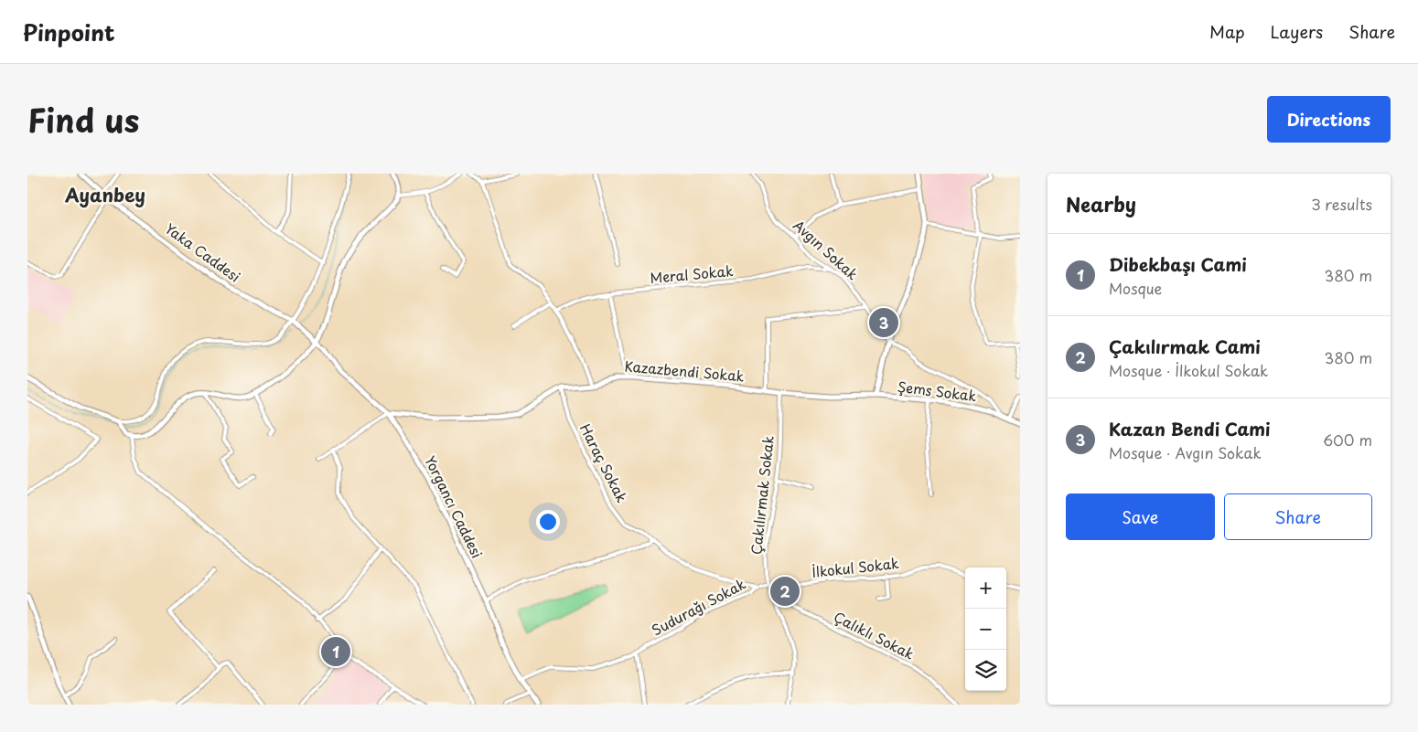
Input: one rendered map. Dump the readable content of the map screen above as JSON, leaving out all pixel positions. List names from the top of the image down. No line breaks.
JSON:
{"streets":{"street":["Avgın Sokak","Yaka Caddesi","Meral Sokak","Kazazbendi Sokak","Şems Sokak","Haraç Sokak","Çakılırmak Sokak","Yorgancı Caddesi","İlkokul Sokak","Sudurağı Sokak","Çalıklı Sokak"]},"crossings":[["Avgın Sokak","Meral Sokak"],["Yaka Caddesi","Yorgancı Caddesi"],["Kazazbendi Sokak","Şems Sokak"],["Kazazbendi Sokak","Haraç Sokak"],["Kazazbendi Sokak","Çakılırmak Sokak"],["Kazazbendi Sokak","Yorgancı Caddesi"],["Haraç Sokak","Sudurağı Sokak"],["Çakılırmak Sokak","İlkokul Sokak"],["Çakılırmak Sokak","Çalıklı Sokak"],["Yorgancı Caddesi","Sudurağı Sokak"]],"districts":["Ayanbey"],"page":{"header":"Pinpoint","nav":["Map","Layers","Share"],"title":"Find us","buttons":["Directions",["Save","Share"]],"heading":["Nearby","3 results"],"list":[{"mark":"1","name":"Dibekbaşı Cami","note":"Mosque","value":"380 m"},{"mark":"2","name":"Çakılırmak Cami","note":"Mosque · İlkokul Sokak","value":"380 m"},{"mark":"3","name":"Kazan Bendi Cami","note":"Mosque · Avgın Sokak","value":"600 m"}],"pins":["3","2","1"],"map_buttons":["+","−"]}}
